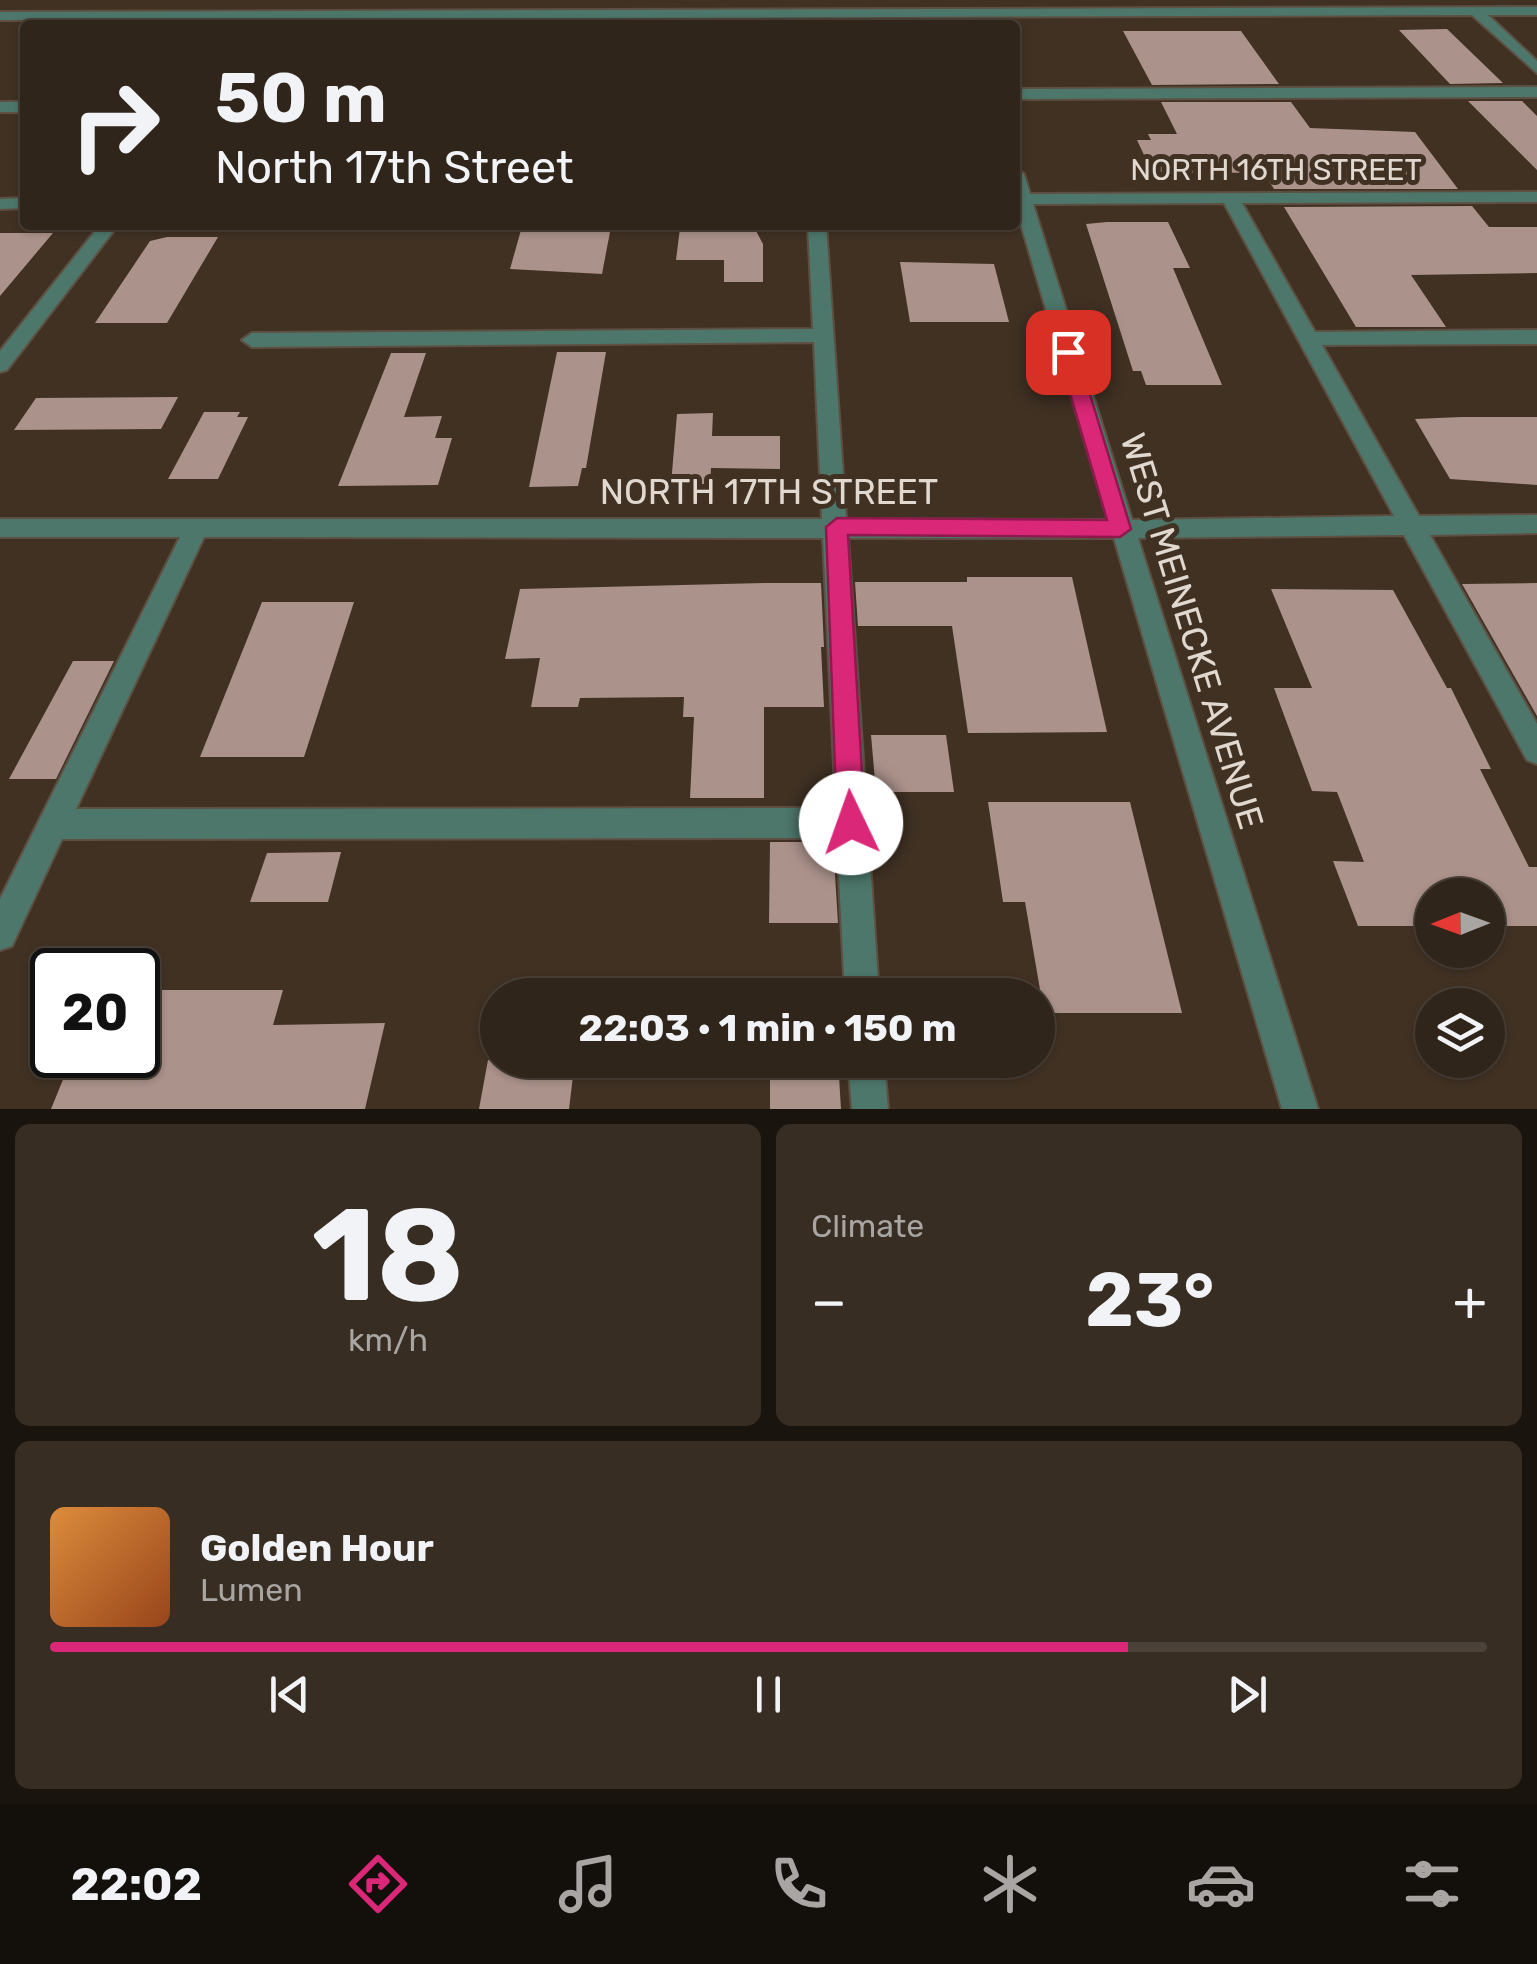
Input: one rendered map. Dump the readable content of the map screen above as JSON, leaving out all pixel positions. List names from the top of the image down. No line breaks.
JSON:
{"streets":{"street":["NORTH 16TH STREET","NORTH 17TH STREET","WEST MEINECKE AVENUE"]},"crossings":[["NORTH 17TH STREET","WEST MEINECKE AVENUE"]],"north":"left","page":{"turn":["50 m","North 17th Street"],"limit":"20","trip":"22:03 · 1 min · 150 m","tile":[["18","km/h"],"Climate"],"heat":["−","23°","+"],"song":["Golden Hour","Lumen"],"tabs":"22:02"}}
